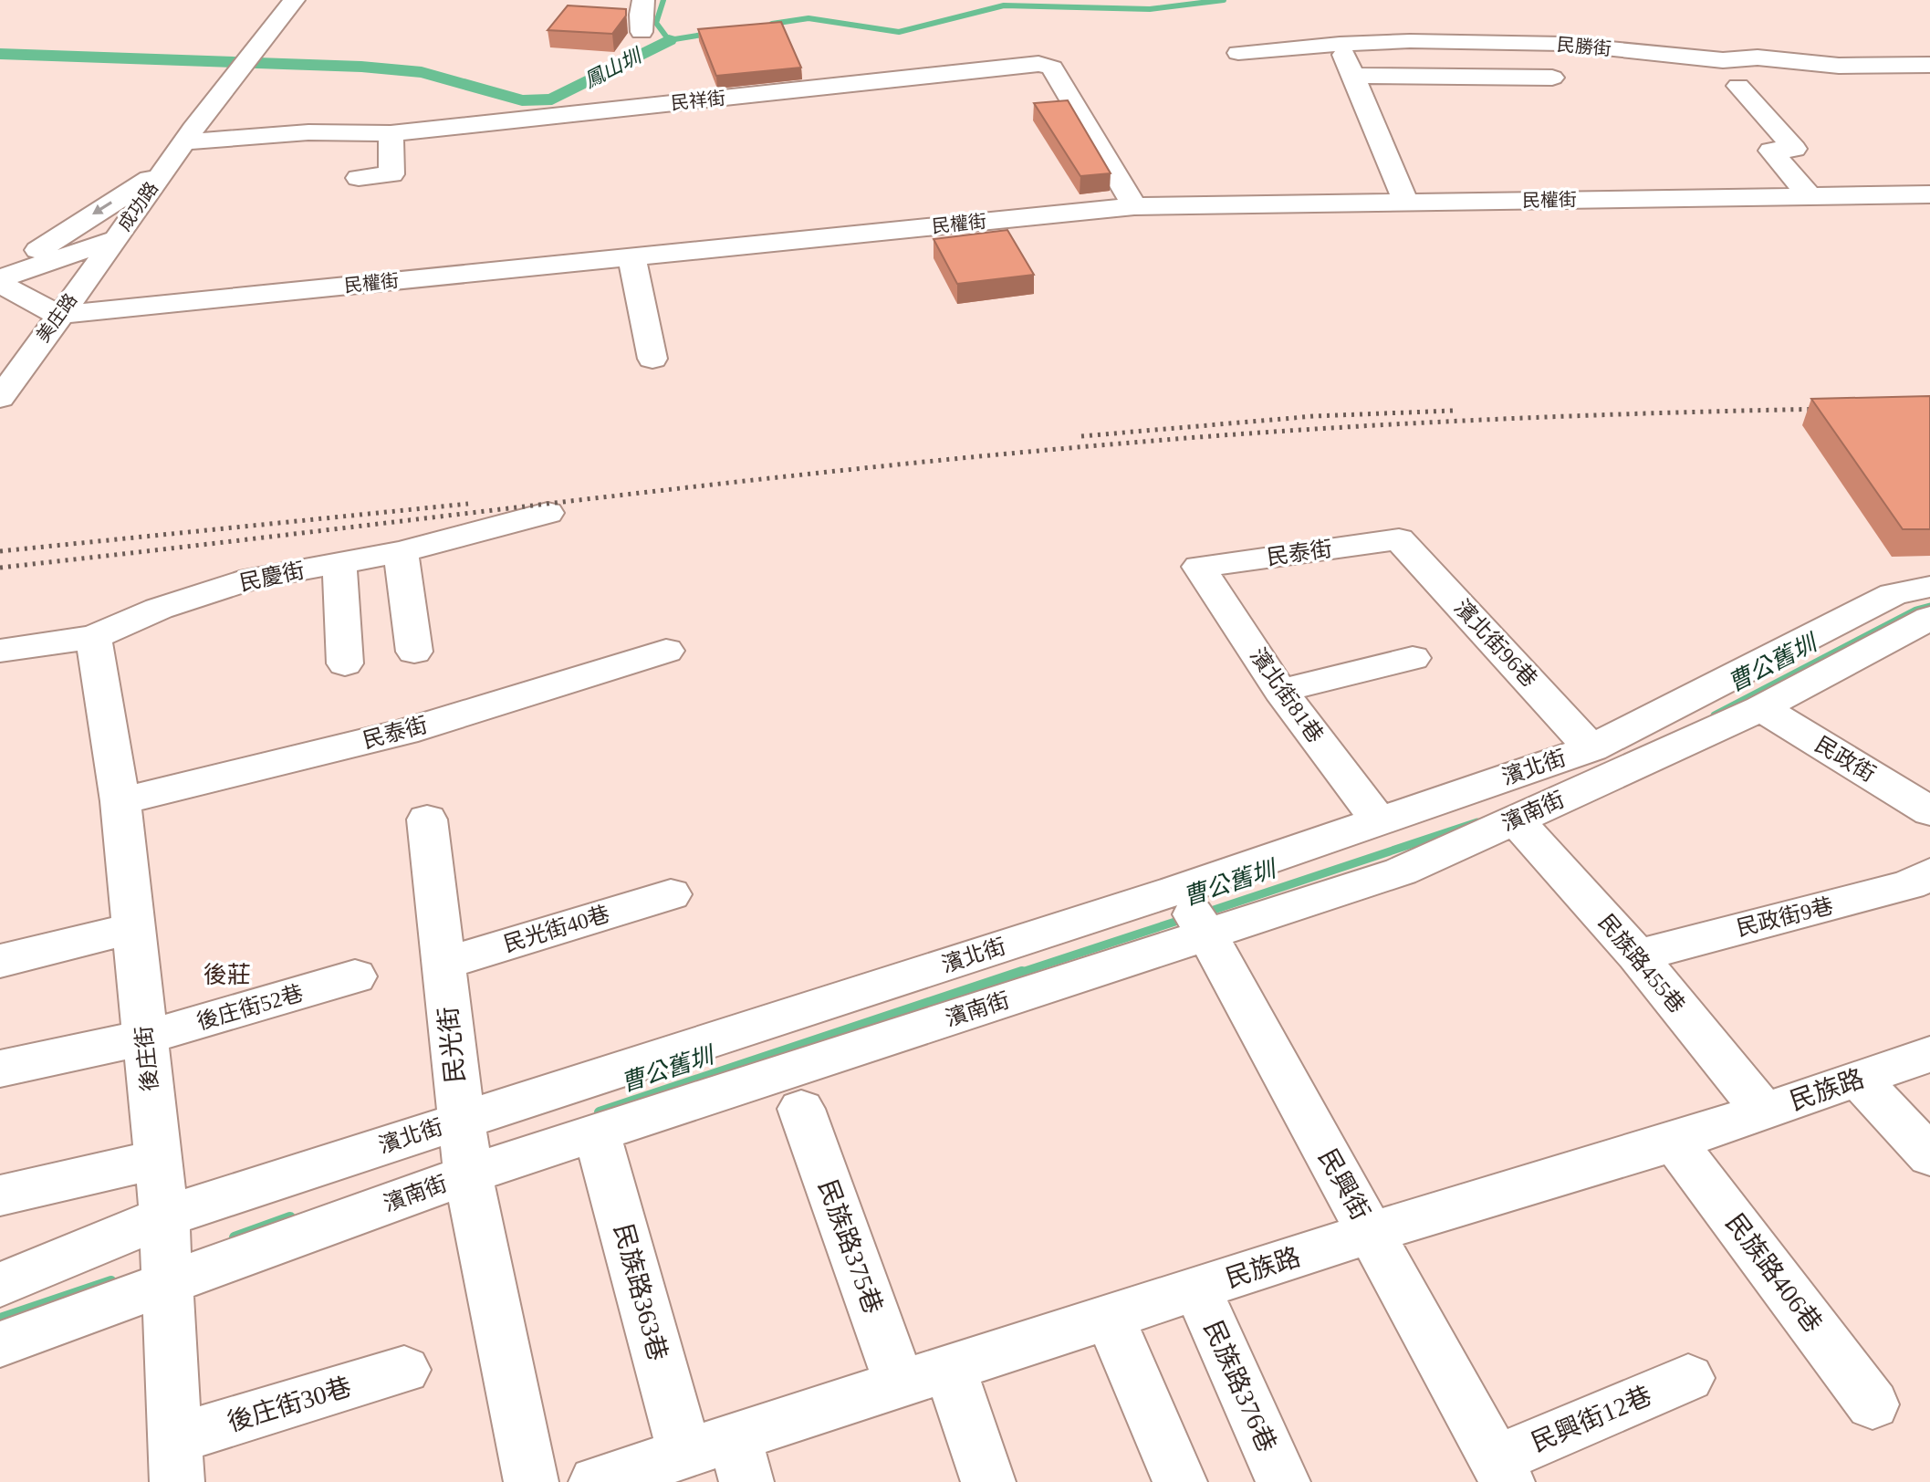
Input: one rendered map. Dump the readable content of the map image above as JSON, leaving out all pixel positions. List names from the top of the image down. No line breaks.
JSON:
{"streets":{"street":["民勝街","民祥街","民權街","成功路","美庄路","民泰街","民慶街","濱北街96巷","濱北街81巷","民政街","濱北街","濱南街","民政街9巷","民光街40巷","民族路455巷","後庄街52巷","民光街","後庄街","民族路","民興街","民族路375巷","民族路406巷","民族路363巷","民族路376巷","後庄街30巷","民興街12巷"]},"crossings":[["民祥街","民權街"],["民祥街","成功路"],["民權街","美庄路"],["成功路","美庄路"],["民泰街","濱北街96巷"],["民泰街","濱北街81巷"],["民泰街","後庄街"],["民慶街","後庄街"],["濱北街96巷","濱北街"],["濱北街81巷","濱北街"],["民政街","濱南街"],["濱北街","濱南街"],["濱北街","民光街"],["濱北街","後庄街"],["濱北街","民興街"],["濱南街","民族路455巷"],["濱南街","民光街"],["濱南街","後庄街"],["濱南街","民興街"],["濱南街","民族路363巷"],["民政街9巷","民族路455巷"],["民光街40巷","民光街"],["民族路455巷","民族路"],["後庄街52巷","後庄街"],["後庄街","後庄街30巷"],["民族路","民興街"],["民族路","民族路375巷"],["民族路","民族路406巷"],["民族路","民族路363巷"],["民族路","民族路376巷"],["民興街","民興街12巷"]],"districts":["後莊"],"water":["鳳山圳","曹公舊圳"]}
